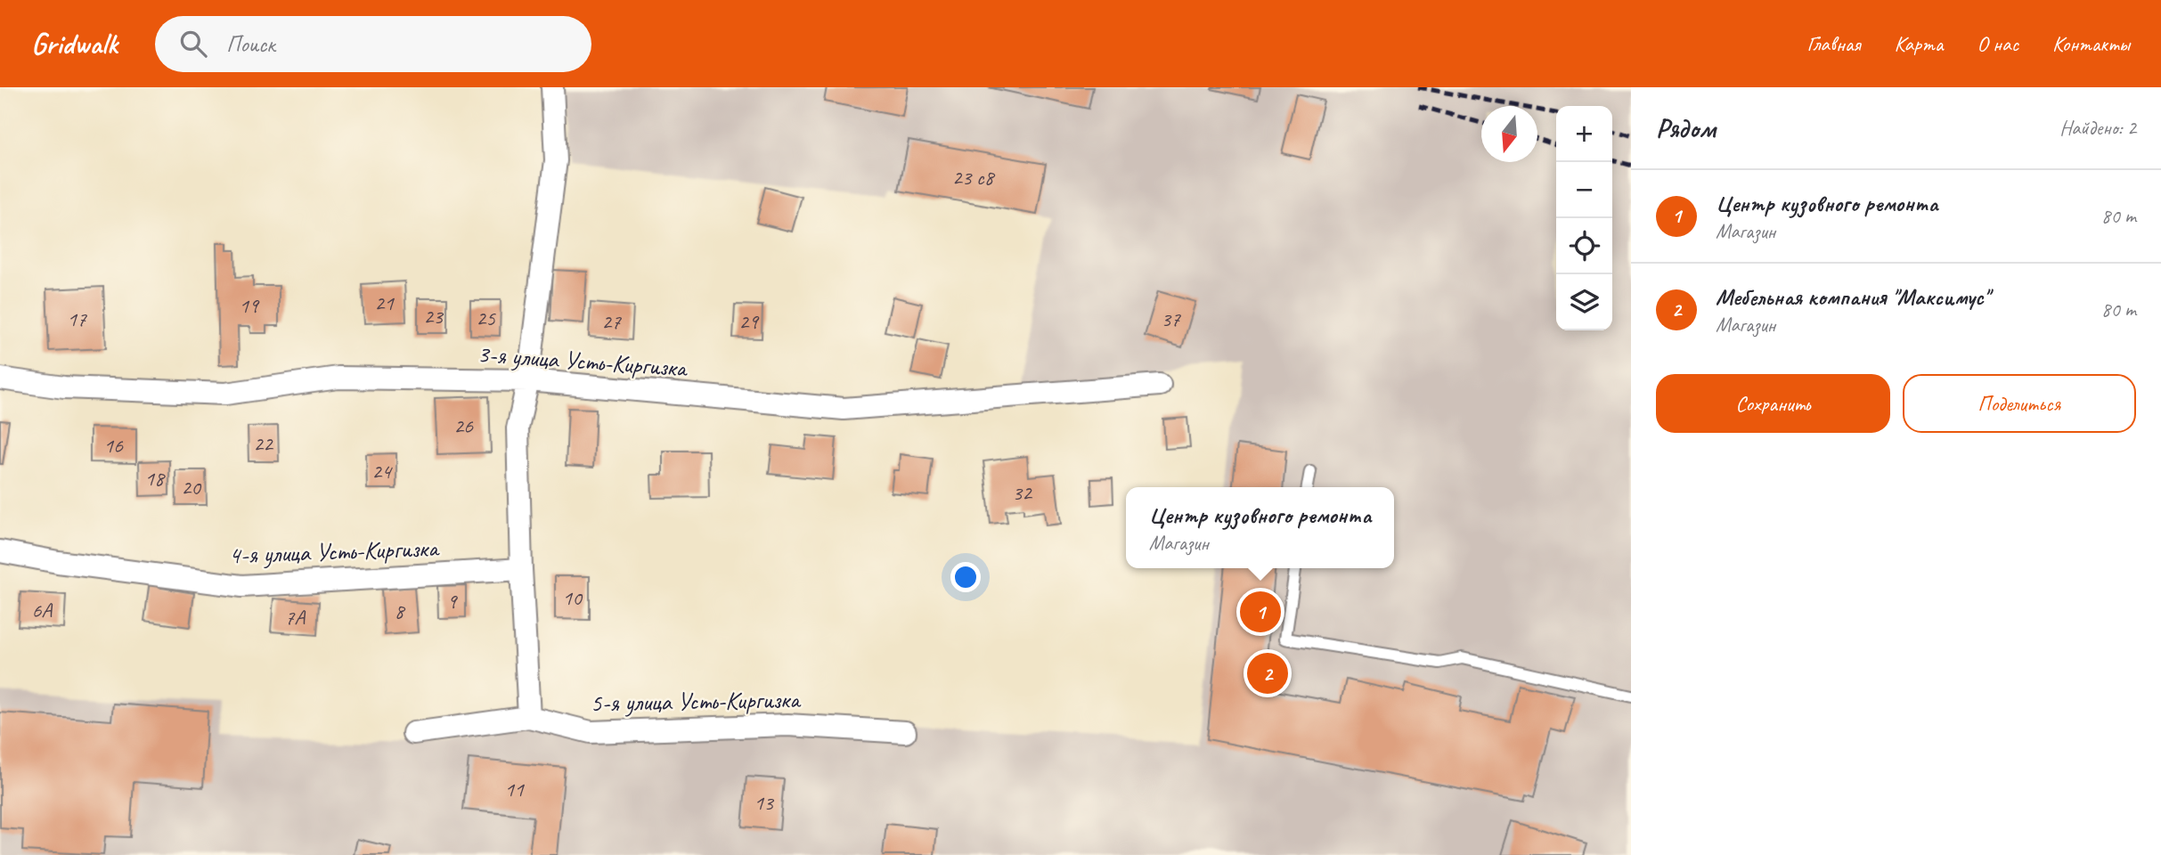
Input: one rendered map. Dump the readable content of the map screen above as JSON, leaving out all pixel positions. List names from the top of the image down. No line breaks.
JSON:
{"streets":{"street":["3-я улица Усть-Киргизка","4-я улица Усть-Киргизка","5-я улица Усть-Киргизка"]},"house_numbers":["23 с8","21","19","23","25","17","37","27","29","26","22","16","24","18","20","32","10","9","6А","8","7А","11","13"],"north":"bottom","page":{"header":"Gridwalk","search":"Поиск","nav":["Главная","Карта","О нас","Контакты"],"heading":["Рядом","Найдено: 2"],"map_buttons":["+","−"],"list":[{"mark":"1","name":"Центр кузовного ремонта","note":"Магазин","value":"80 m"},{"mark":"2","name":"Мебельная компания \"Максимус\"","note":"Магазин","value":"80 m"}],"buttons":["Сохранить","Поделиться"],"popup":["Центр кузовного ремонта","Магазин"],"pins":["1","2"]}}
